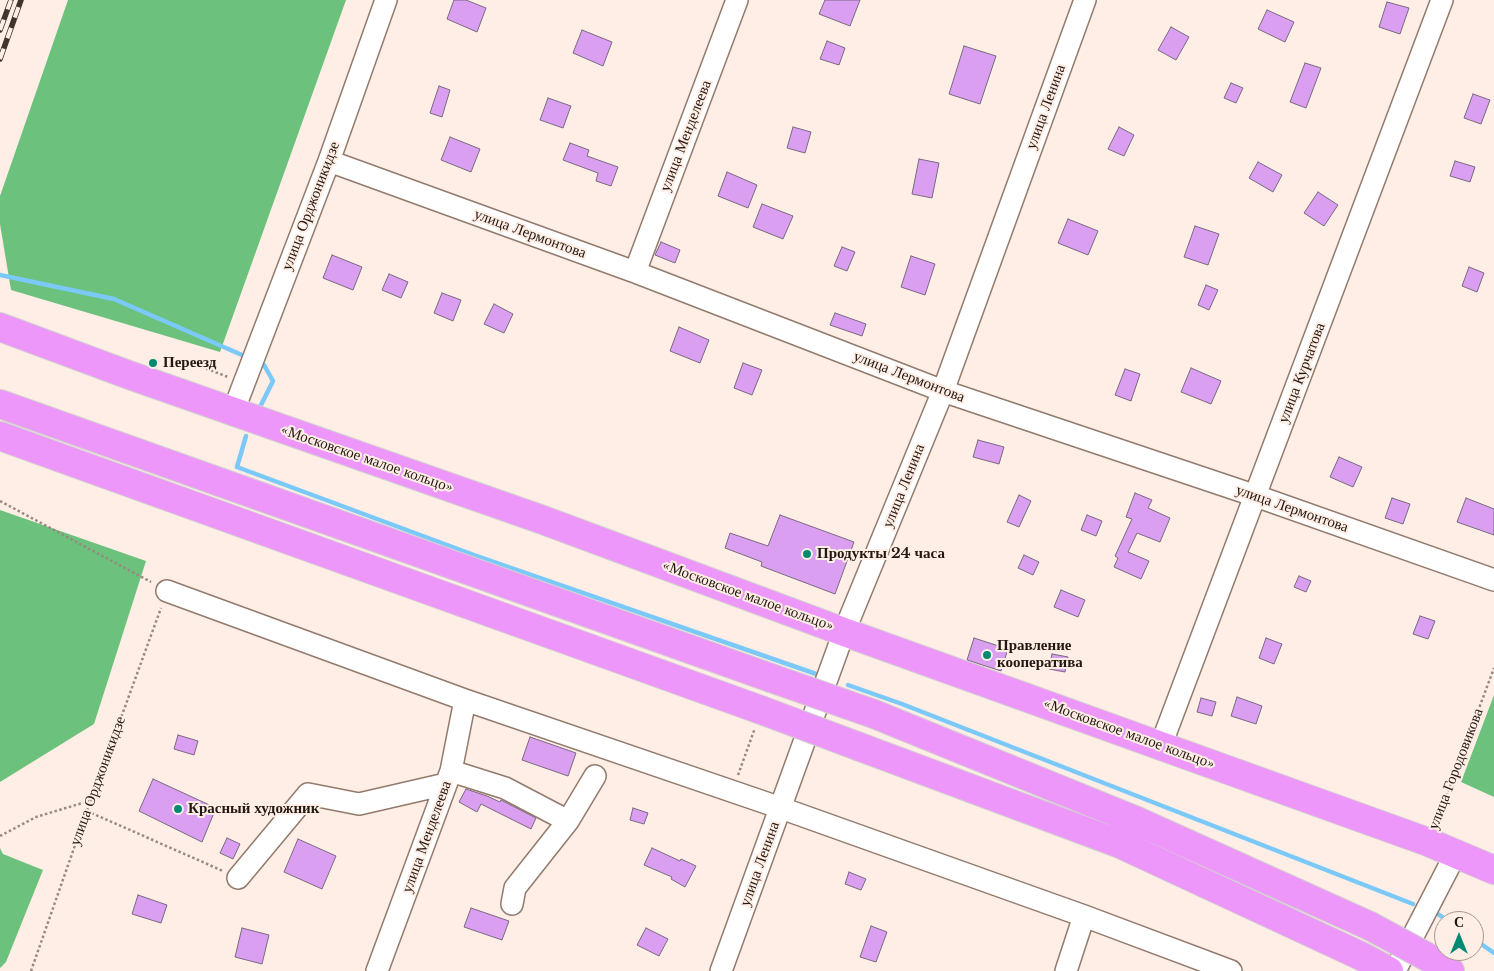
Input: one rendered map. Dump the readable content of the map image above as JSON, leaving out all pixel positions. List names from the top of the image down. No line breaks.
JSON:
{"streets":{"highway":["«Московское малое кольцо»"],"street":["улица Ленина","улица Менделеева","улица Орджоникидзе","улица Лермонтова","улица Курчатова"],"path":["улица Городовикова"]},"crossings":[["улица Ленина","улица Лермонтова"],["улица Ленина","«Московское малое кольцо»"],["улица Менделеева","улица Лермонтова"],["улица Орджоникидзе","улица Лермонтова"],["улица Орджоникидзе","«Московское малое кольцо»"],["улица Лермонтова","улица Курчатова"],["улица Курчатова","«Московское малое кольцо»"],["«Московское малое кольцо»","улица Городовикова"]],"places":["Переезд","Продукты 24 часа","Правление кооператива","Красный художник"],"north":"top"}
